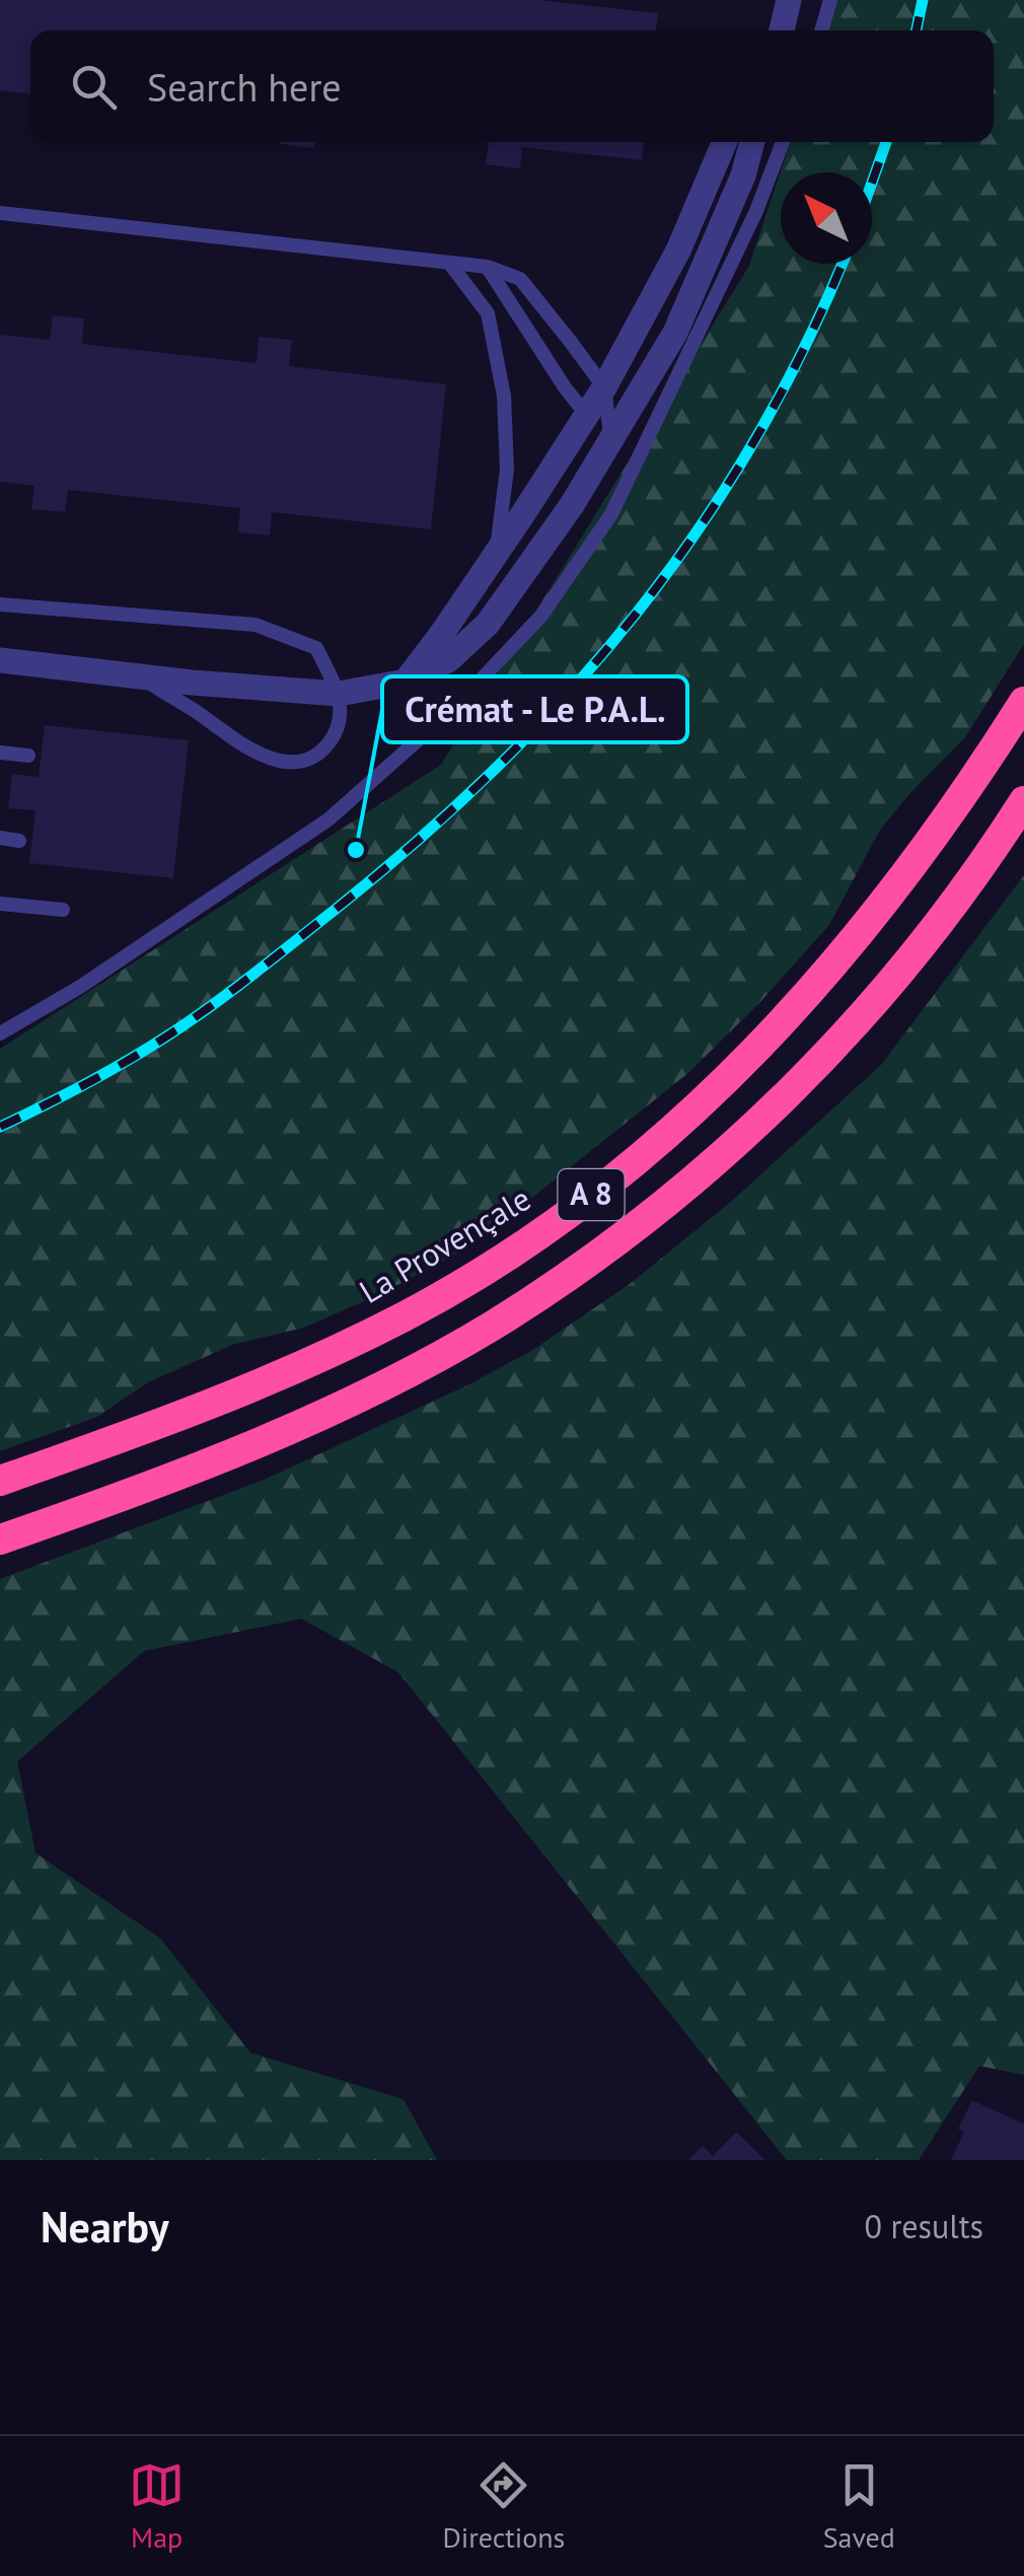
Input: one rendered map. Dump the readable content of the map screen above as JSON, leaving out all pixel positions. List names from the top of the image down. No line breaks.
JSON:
{"streets":{"highway":["A 8","La Provençale"]},"places":["Crémat - Le P.A.L."],"north":"top left","page":{"search":"Search here","heading":["Nearby","0 results"],"nav":["Map","Directions","Saved"]}}
